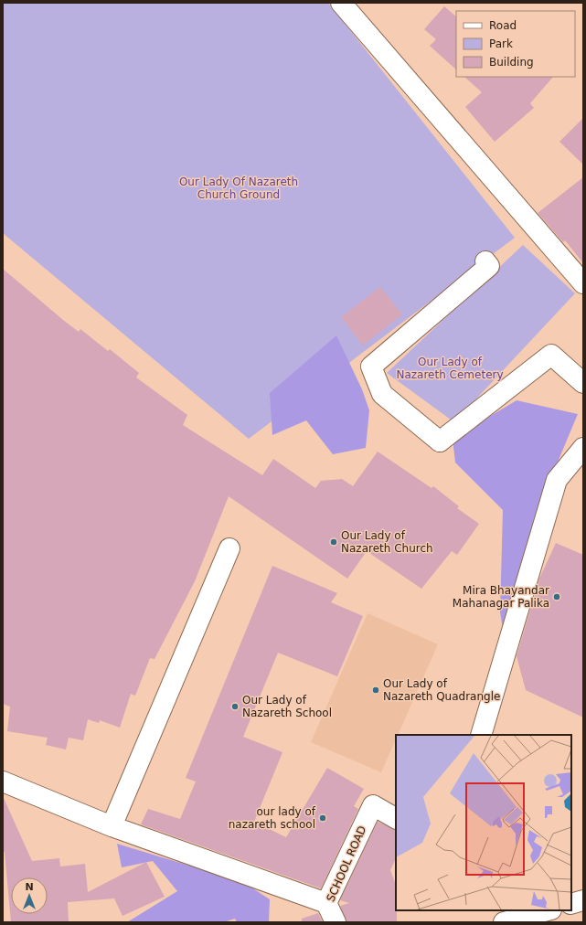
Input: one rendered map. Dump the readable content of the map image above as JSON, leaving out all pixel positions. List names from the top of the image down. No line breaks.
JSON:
{"streets":{"street":["SCHOOL ROAD"]},"parks":["Our Lady Of Nazareth Church Ground","Our Lady of Nazareth Cemetery"],"places":["Our Lady of Nazareth Church","Mira Bhayandar Mahanagar Palika","Our Lady of Nazareth Quadrangle","Our Lady of Nazareth School","our lady of nazareth school"],"legend":["Road","Park","Building"],"north":"top"}
